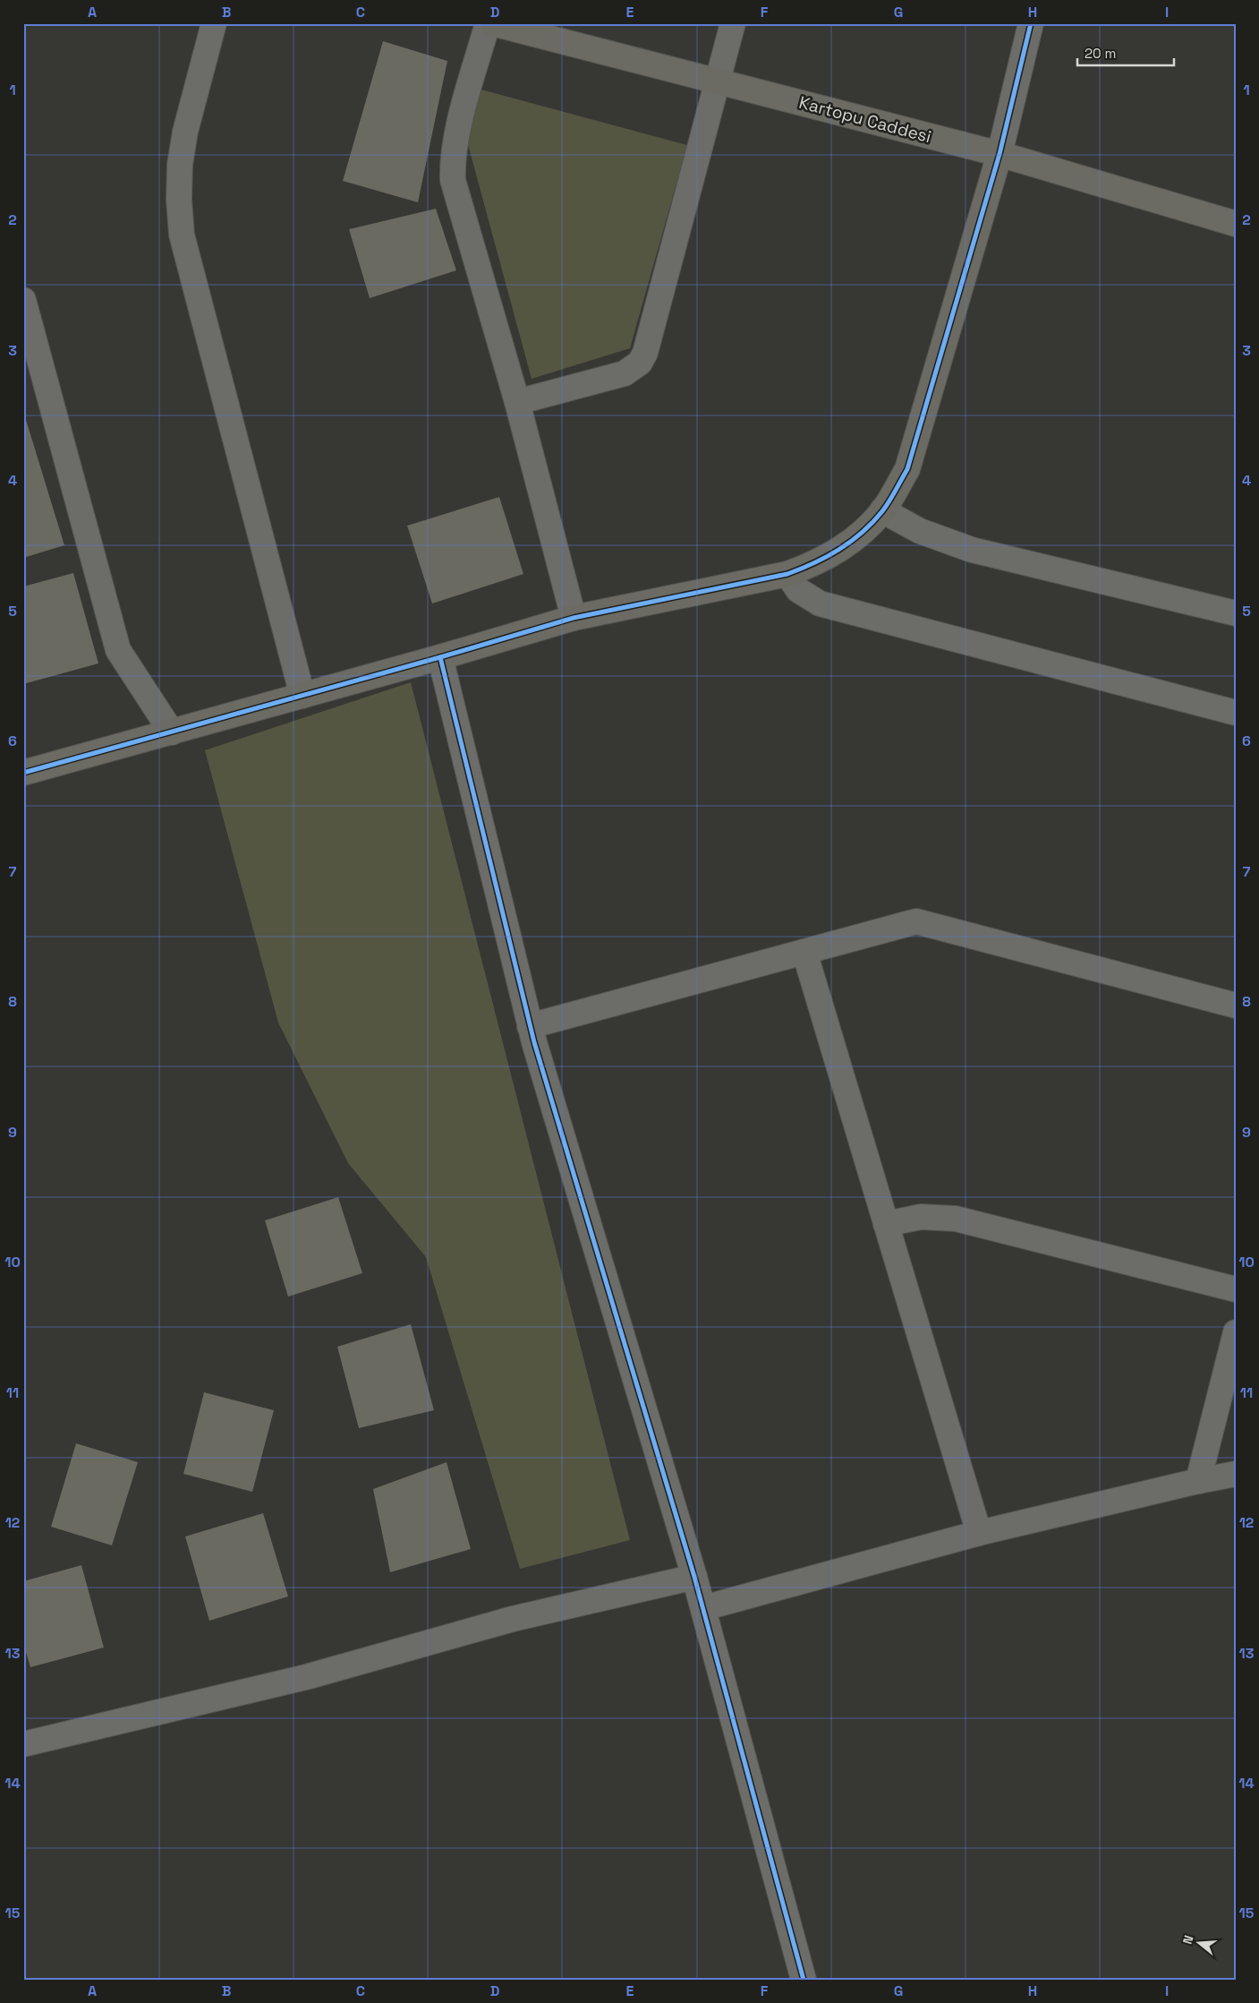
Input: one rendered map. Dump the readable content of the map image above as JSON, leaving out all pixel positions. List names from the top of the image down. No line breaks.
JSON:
{"streets":{"street":["Kartopu Caddesi"]},"scale_bar":"20 m","north":"left","grid":{"columns":["A","B","C","D","E","F","G","H","I"],"rows":["1","2","3","4","5","6","7","8","9","10","11","12","13","14","15"]}}
